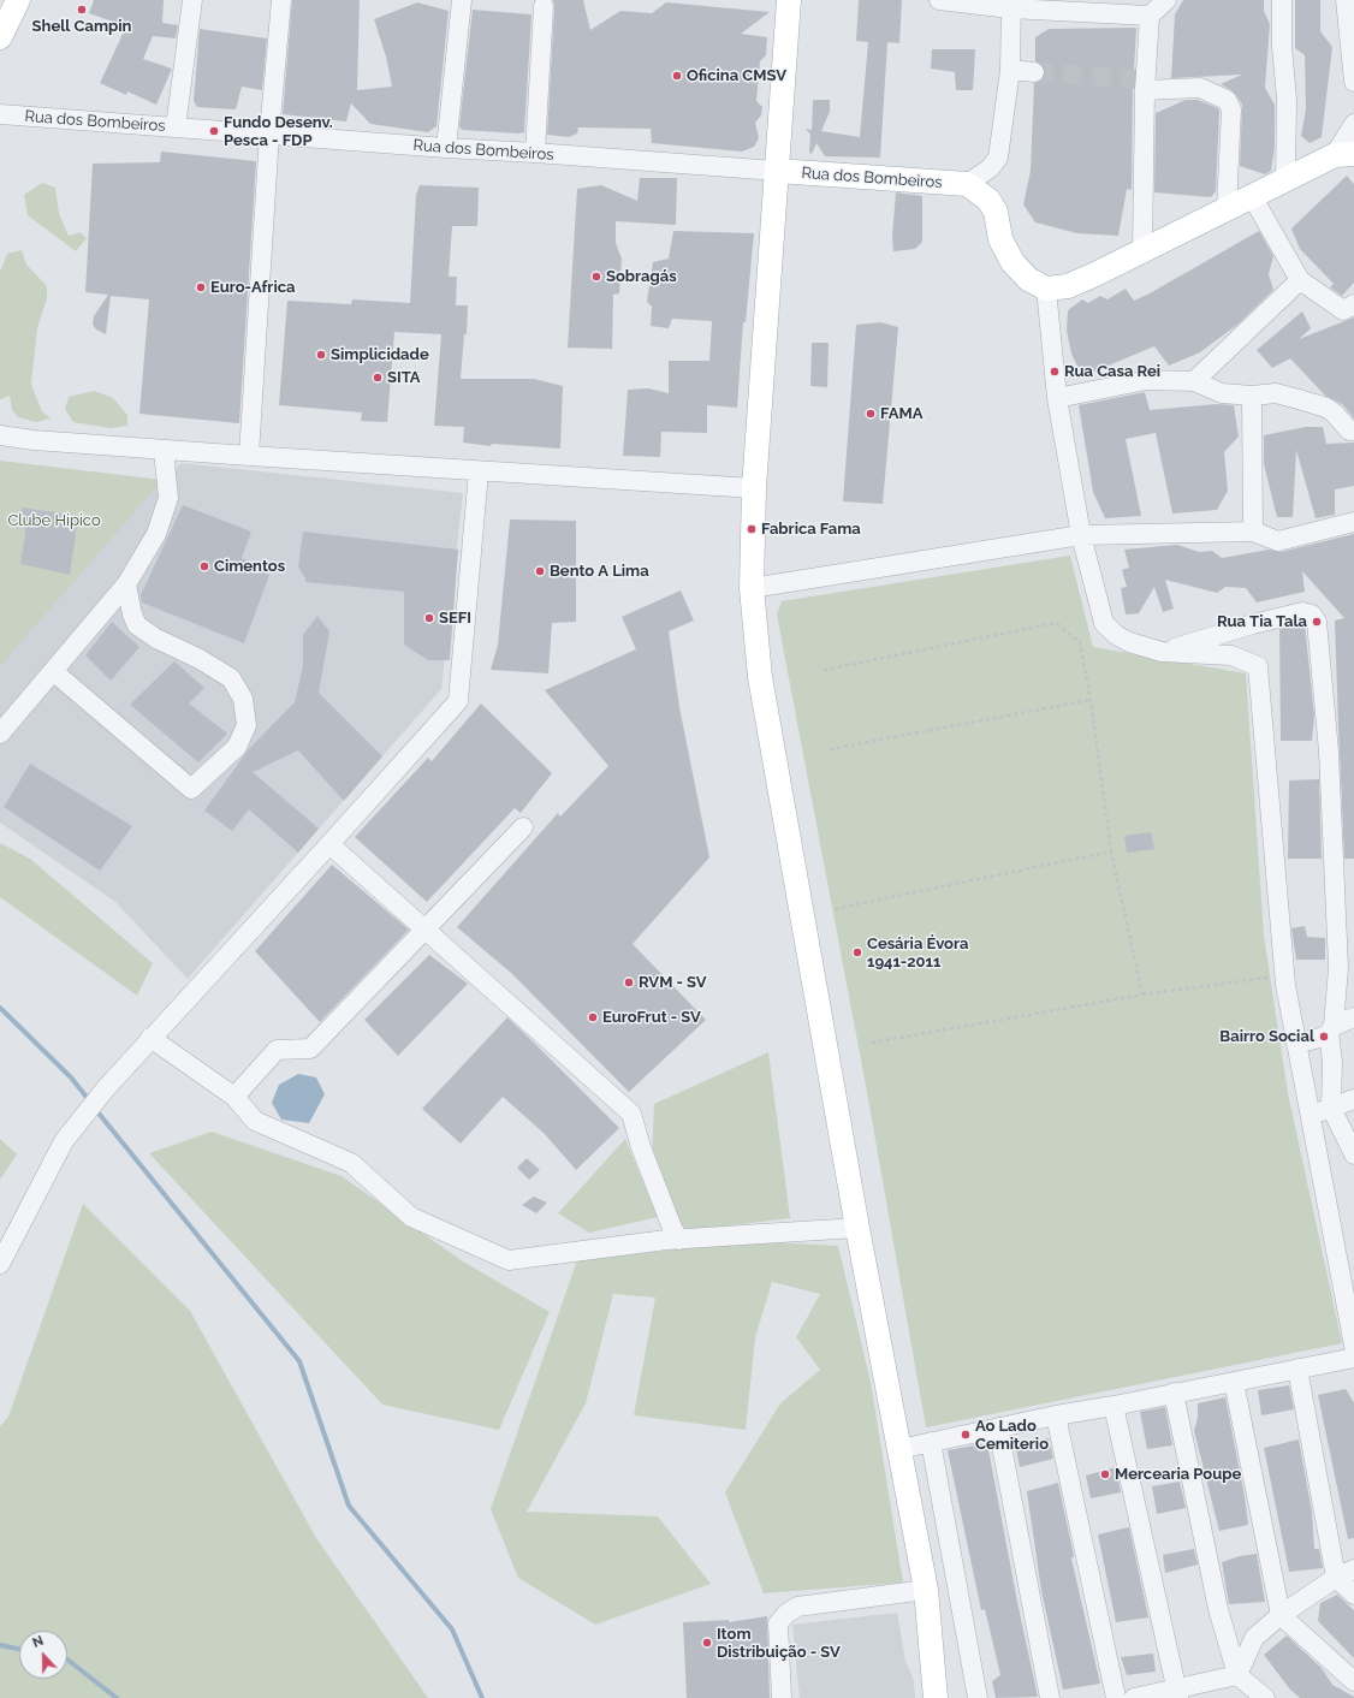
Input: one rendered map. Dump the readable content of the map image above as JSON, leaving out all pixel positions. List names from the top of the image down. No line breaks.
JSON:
{"streets":{"main road":["Rua dos Bombeiros"]},"parks":["Clube Hipico"],"places":["Shell Campin","Oficina CMSV","Fundo Desenv. Pesca - FDP","Sobragás","Euro-Africa","Simplicidade","Rua Casa Rei","SITA","FAMA","Fabrica Fama","Cimentos","Bento A Lima","SEFI","Rua Tia Tala","Cesária Évora 1941-2011","RVM - SV","EuroFrut - SV","Bairro Social","Ao Lado Cemiterio","Mercearia Poupe","Itom Distribuição - SV"],"north":"top"}
